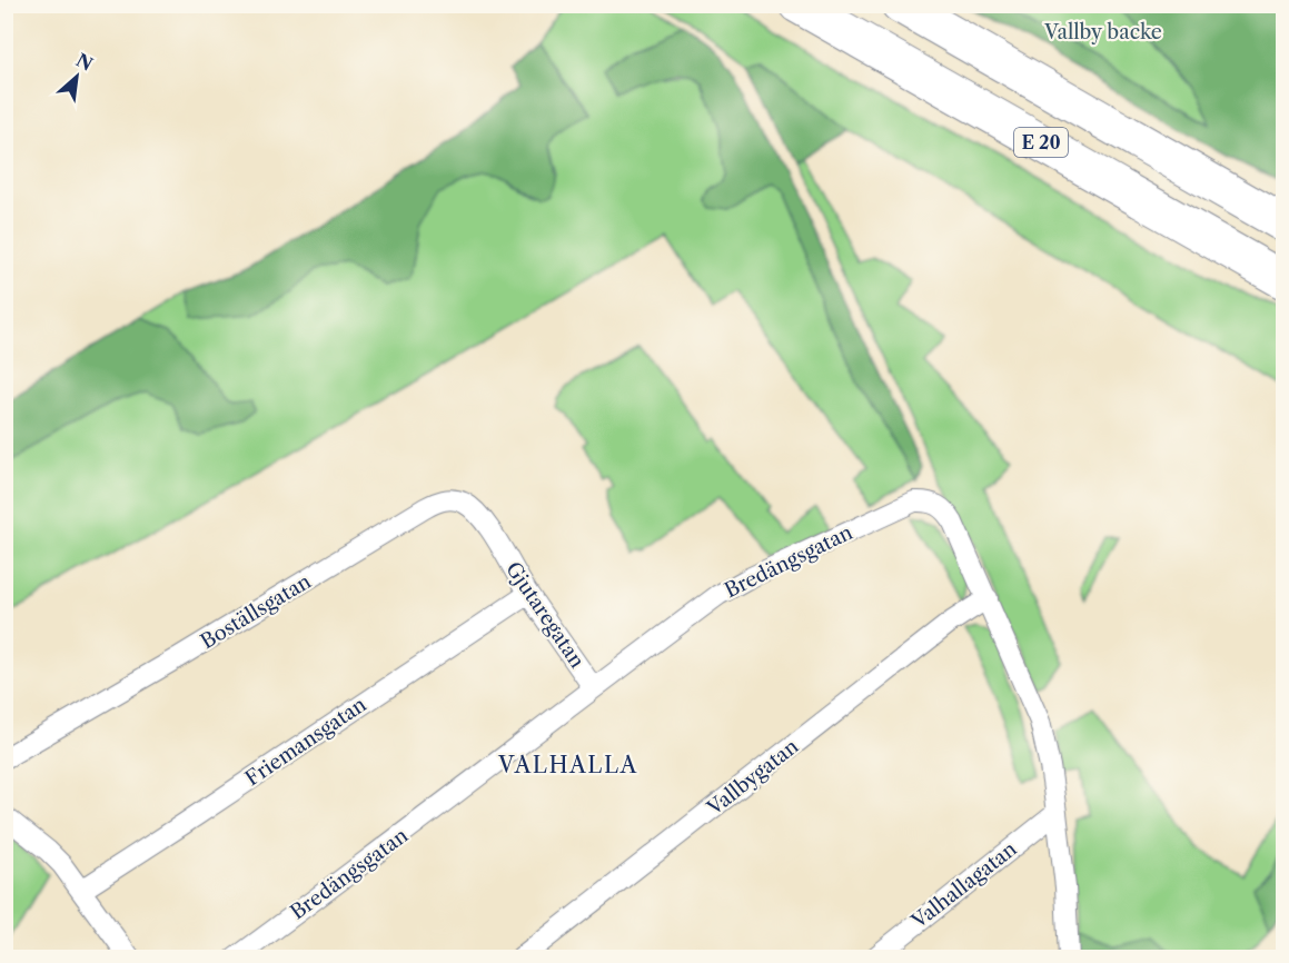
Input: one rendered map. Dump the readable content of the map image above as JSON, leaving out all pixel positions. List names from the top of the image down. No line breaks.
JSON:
{"streets":{"highway":["E 20"],"street":["Bredängsgatan","Boställsgatan","Gjutaregatan","Friemansgatan","Vallbygatan","Valhallagatan"]},"crossings":[["Bredängsgatan","Gjutaregatan"],["Bredängsgatan","Vallbygatan"],["Bredängsgatan","Valhallagatan"],["Boställsgatan","Gjutaregatan"],["Gjutaregatan","Friemansgatan"]],"districts":["VALHALLA"],"parks":["Vallby backe"],"north":"top right"}
